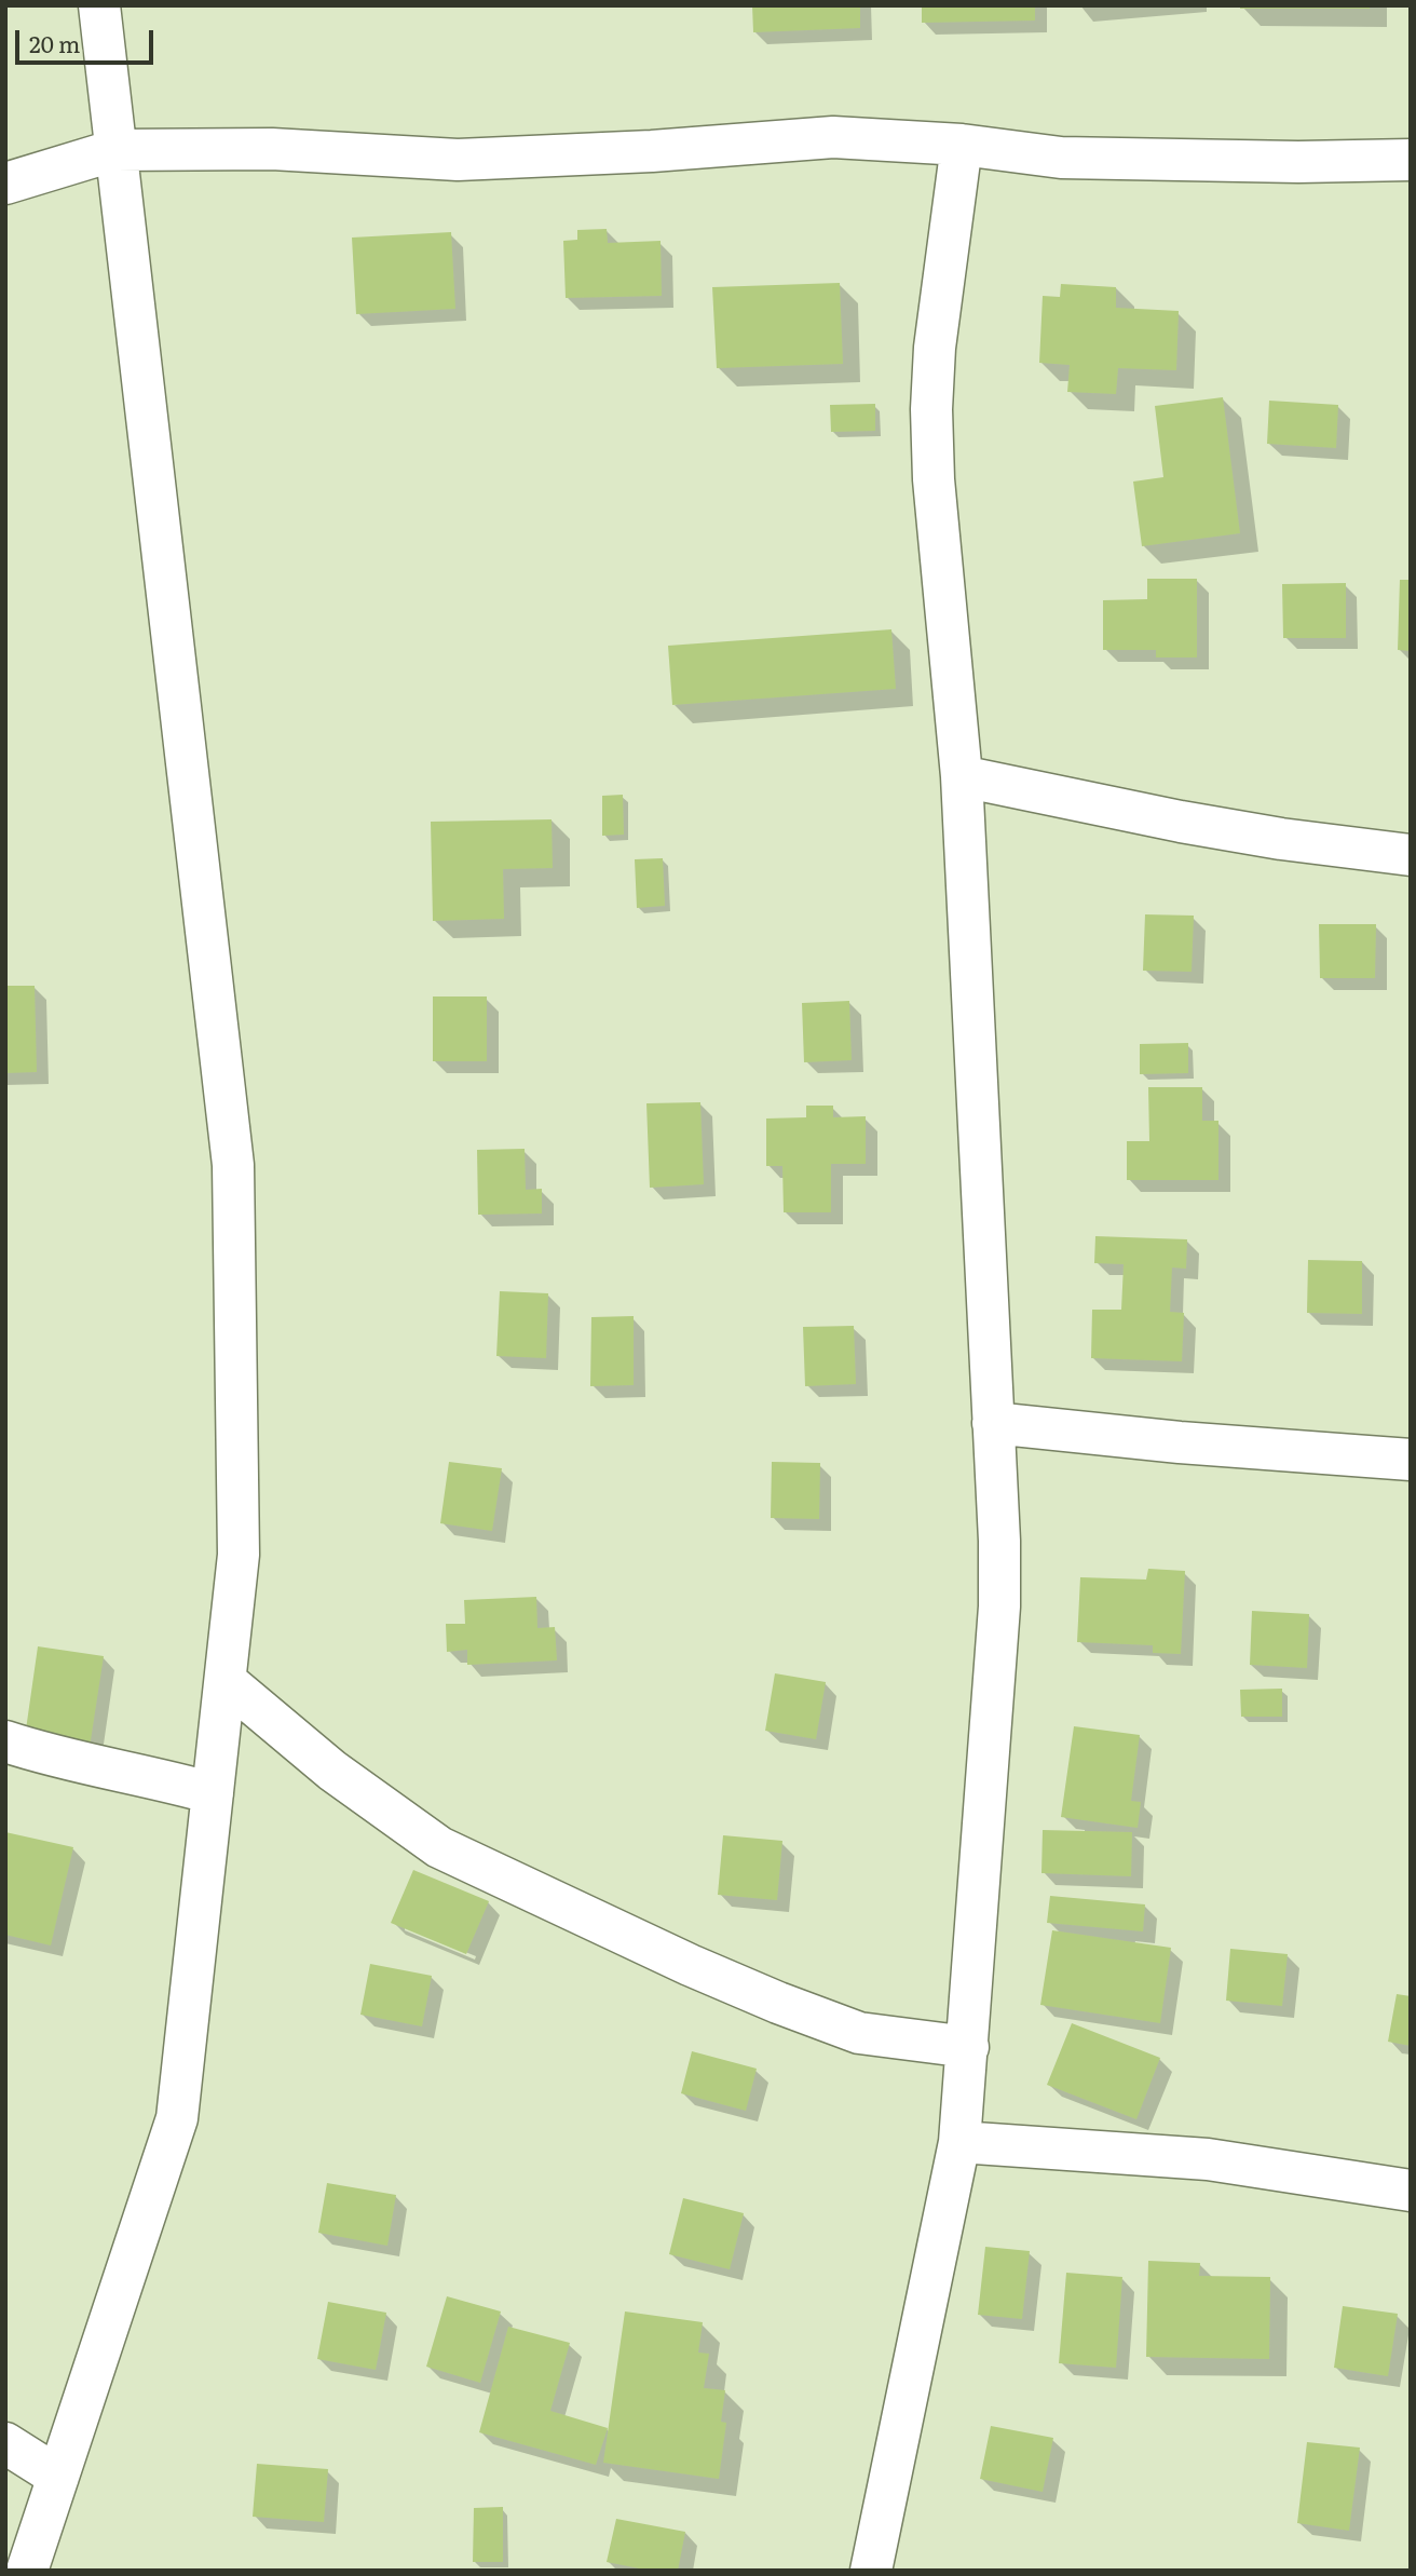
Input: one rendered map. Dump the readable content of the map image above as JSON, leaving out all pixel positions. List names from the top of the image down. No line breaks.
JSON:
{"scale_bar":"20 m"}
